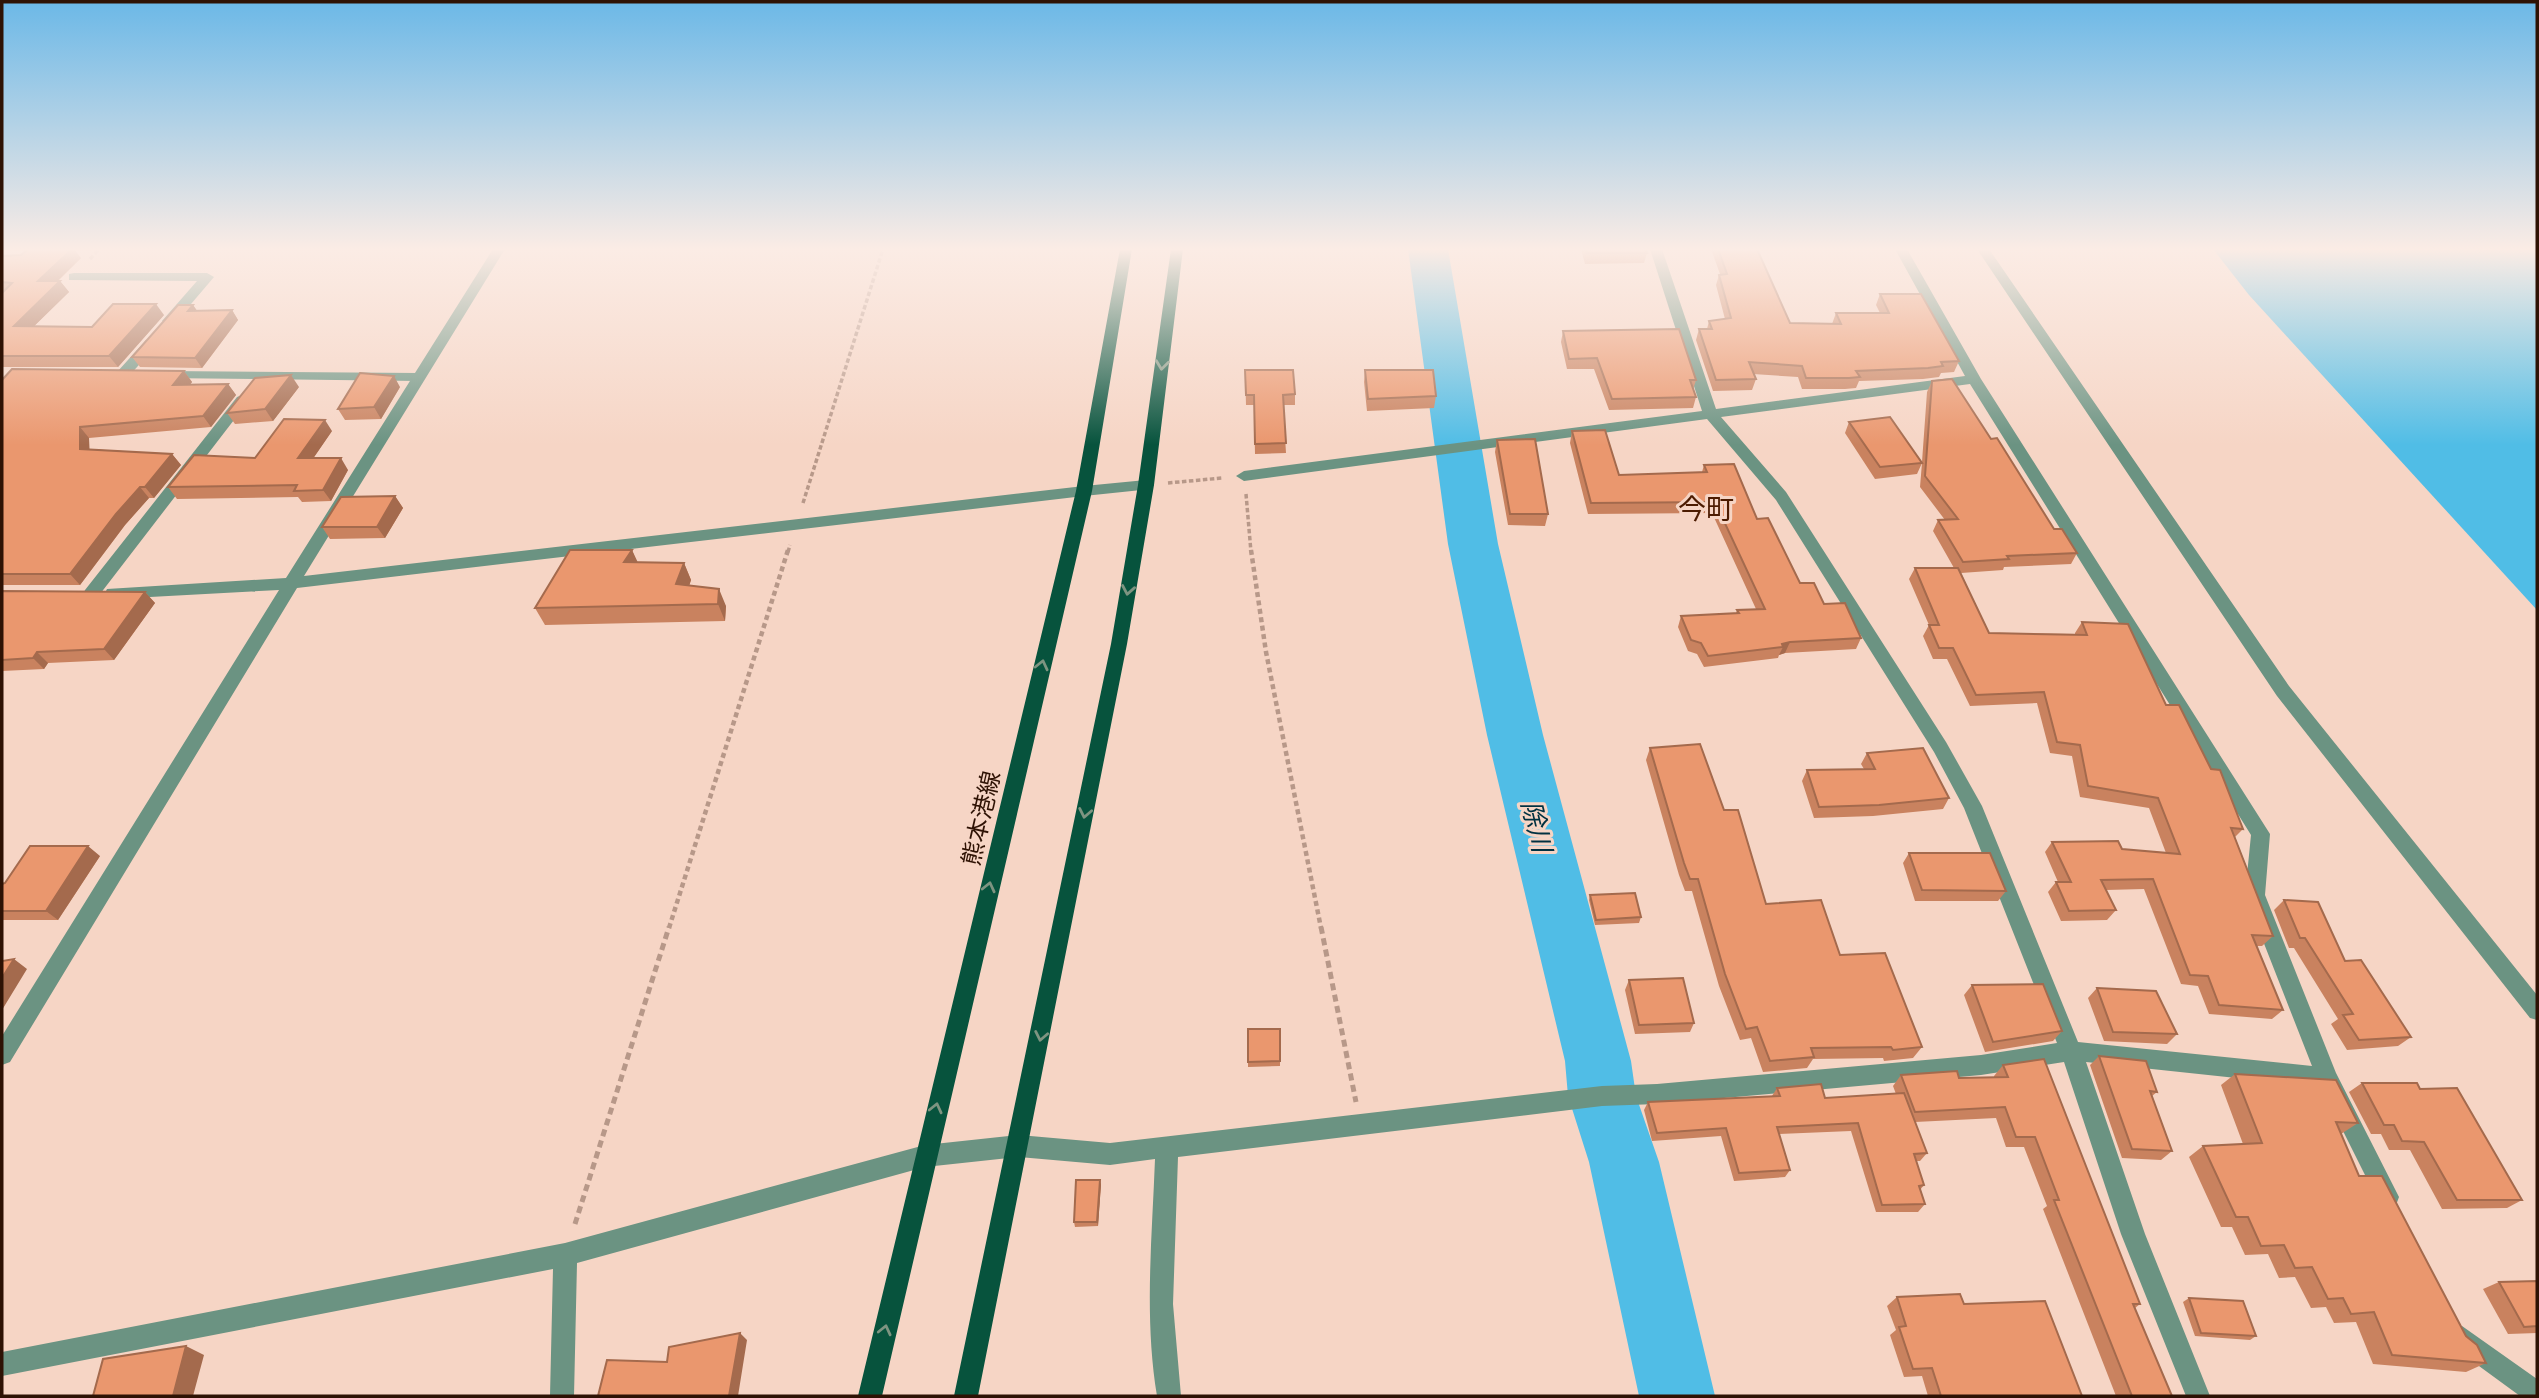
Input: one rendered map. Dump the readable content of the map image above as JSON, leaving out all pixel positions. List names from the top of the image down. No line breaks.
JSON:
{"streets":{"main road":["熊本港線"]},"districts":["今町"],"water":["除川"]}
